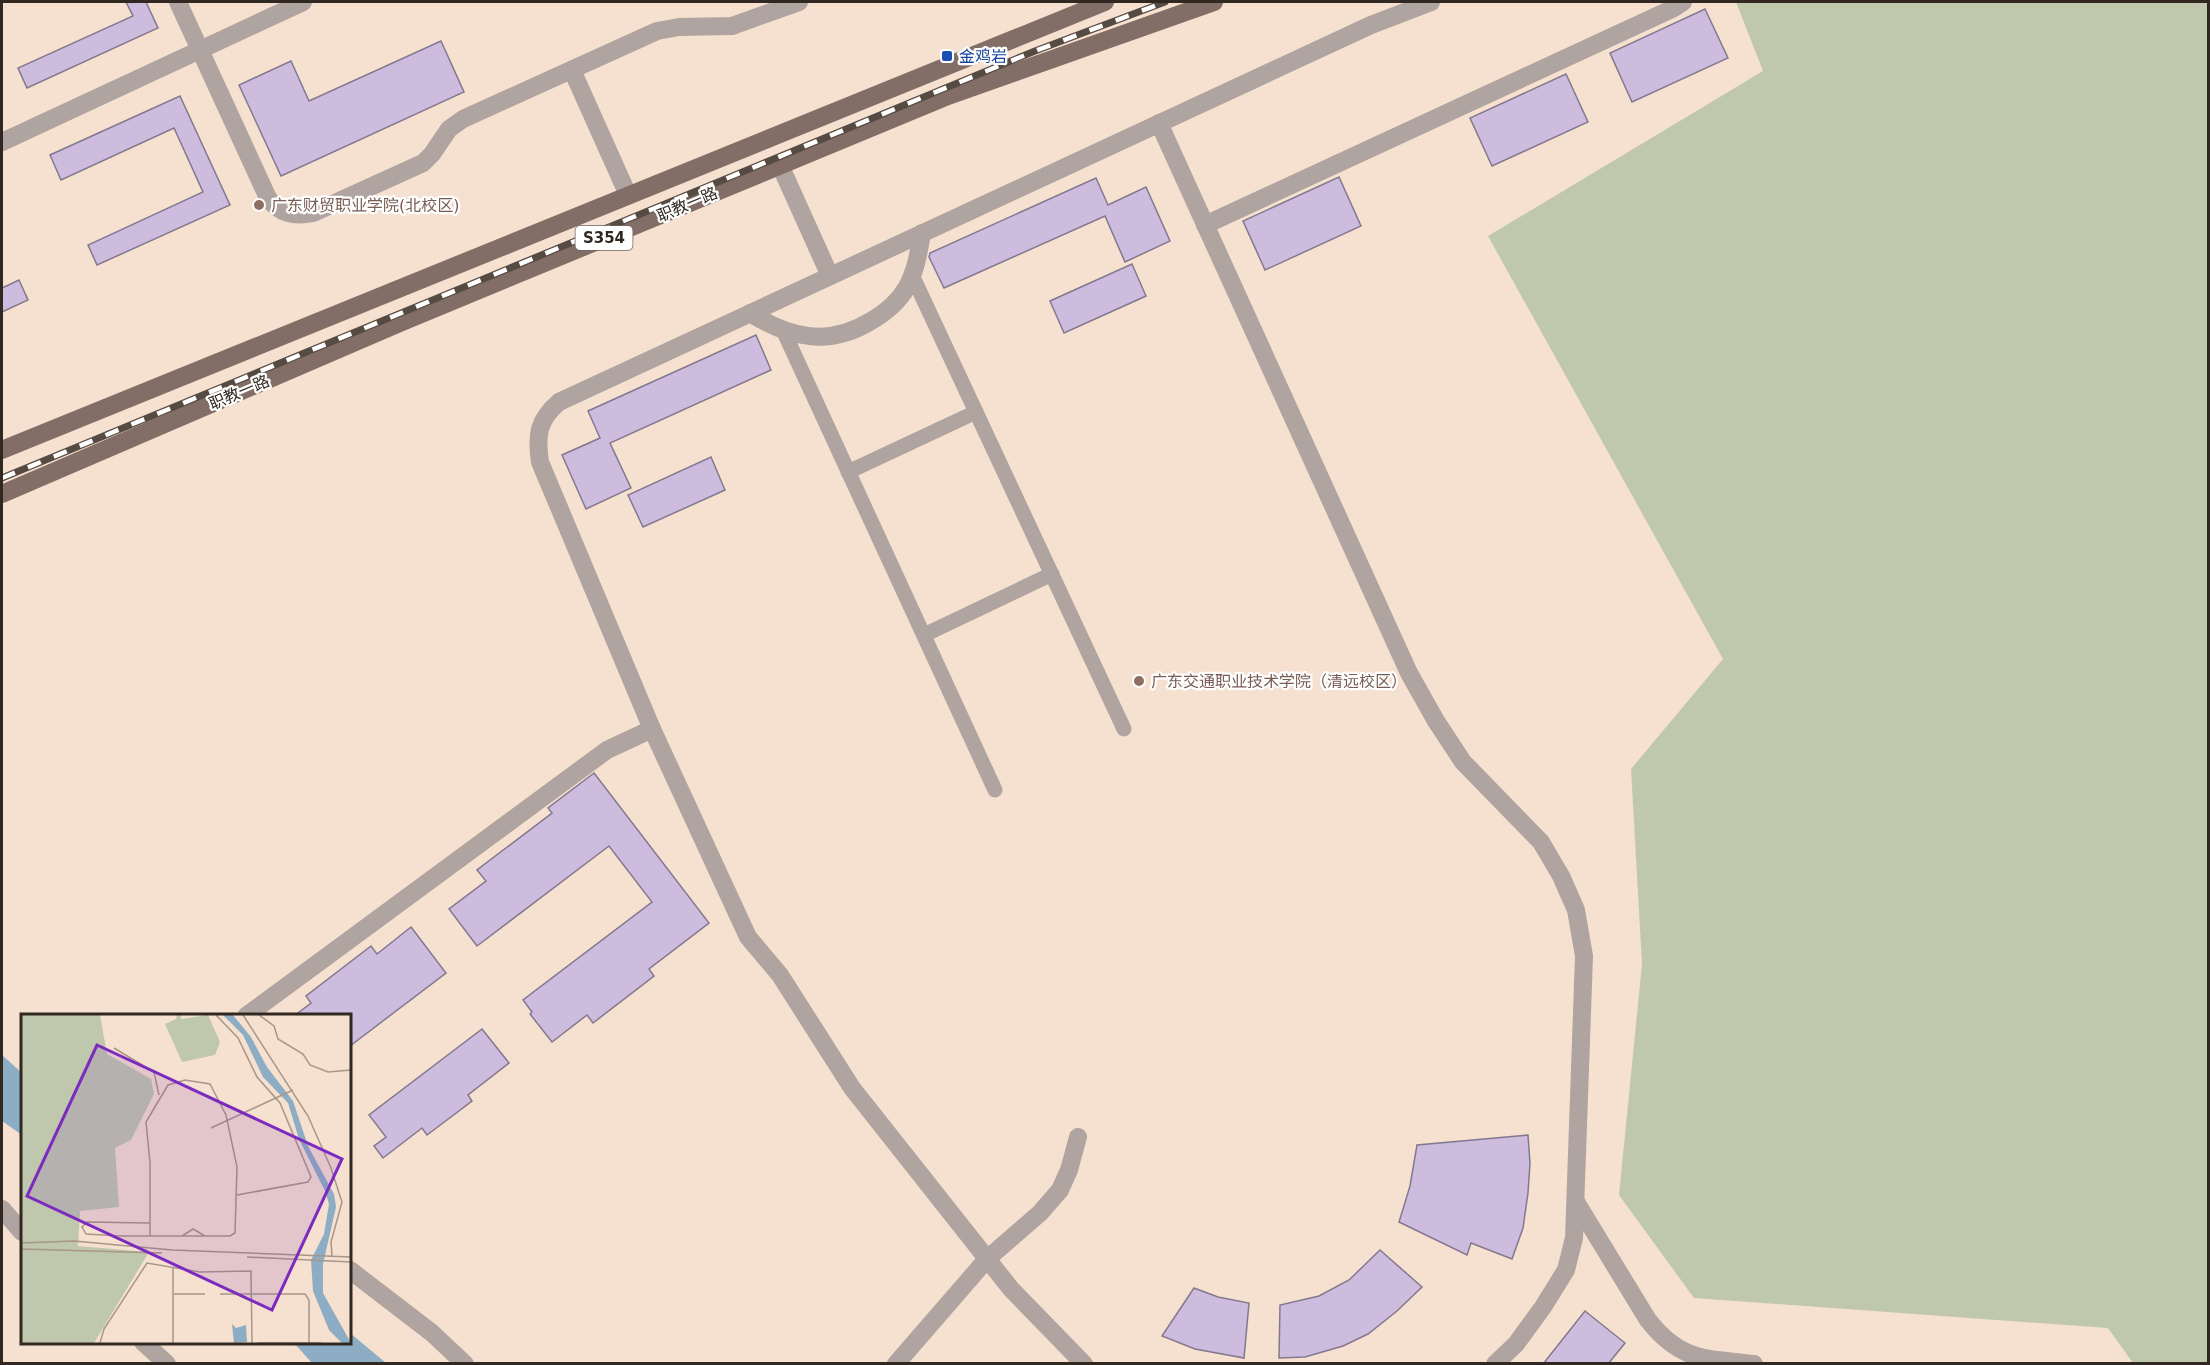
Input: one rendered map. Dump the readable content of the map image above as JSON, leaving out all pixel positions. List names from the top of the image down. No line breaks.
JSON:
{"streets":{"main road":["职教一路","S354"]},"places":{"transit":["金鸡岩"],"other":["广东财贸职业学院(北校区)","广东交通职业技术学院（清远校区）"]}}
